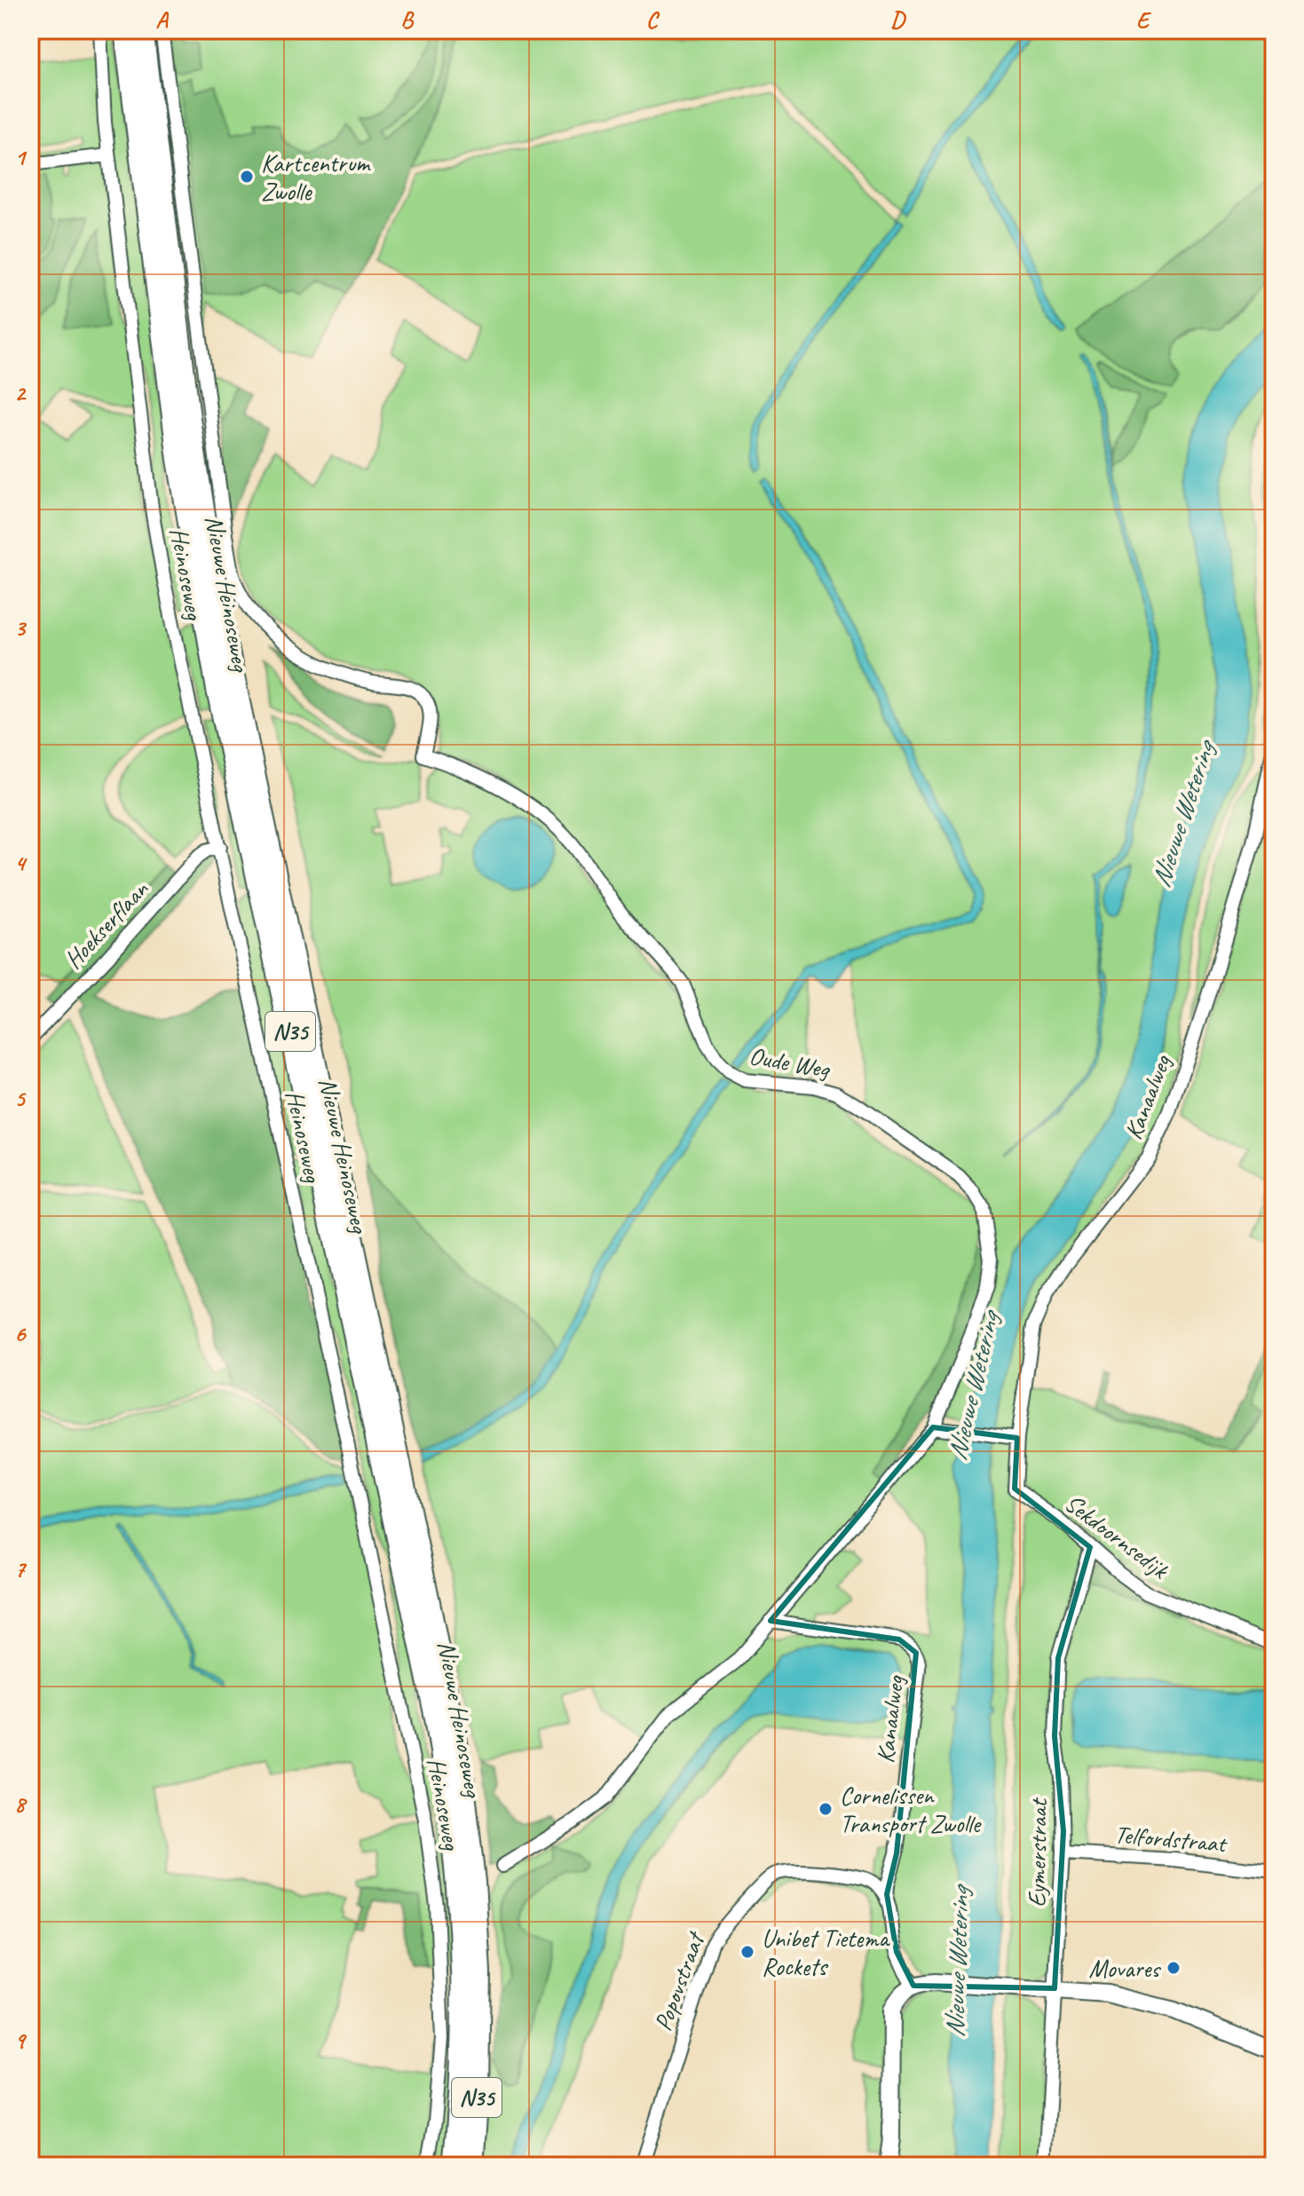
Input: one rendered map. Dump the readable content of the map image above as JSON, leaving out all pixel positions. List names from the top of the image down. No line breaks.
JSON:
{"streets":{"highway":["Nieuwe Heinoseweg","N35"],"street":["Heinoseweg","Hoekserflaan","Oude Weg","Kanaalweg","Sekdoornsedijk","Telfordstraat","Eymerstraat","Popovstraat"]},"crossings":[["Heinoseweg","Hoekserflaan"],["Heinoseweg","Oude Weg"],["Kanaalweg","Sekdoornsedijk"],["Kanaalweg","Popovstraat"],["Sekdoornsedijk","Eymerstraat"],["Telfordstraat","Eymerstraat"]],"water":["Nieuwe Wetering"],"places":["Kartcentrum Zwolle","Cornelissen Transport Zwolle","Unibet Tietema Rockets","Movares"],"grid":{"columns":["A","B","C","D","E"],"rows":["1","2","3","4","5","6","7","8","9"]}}
